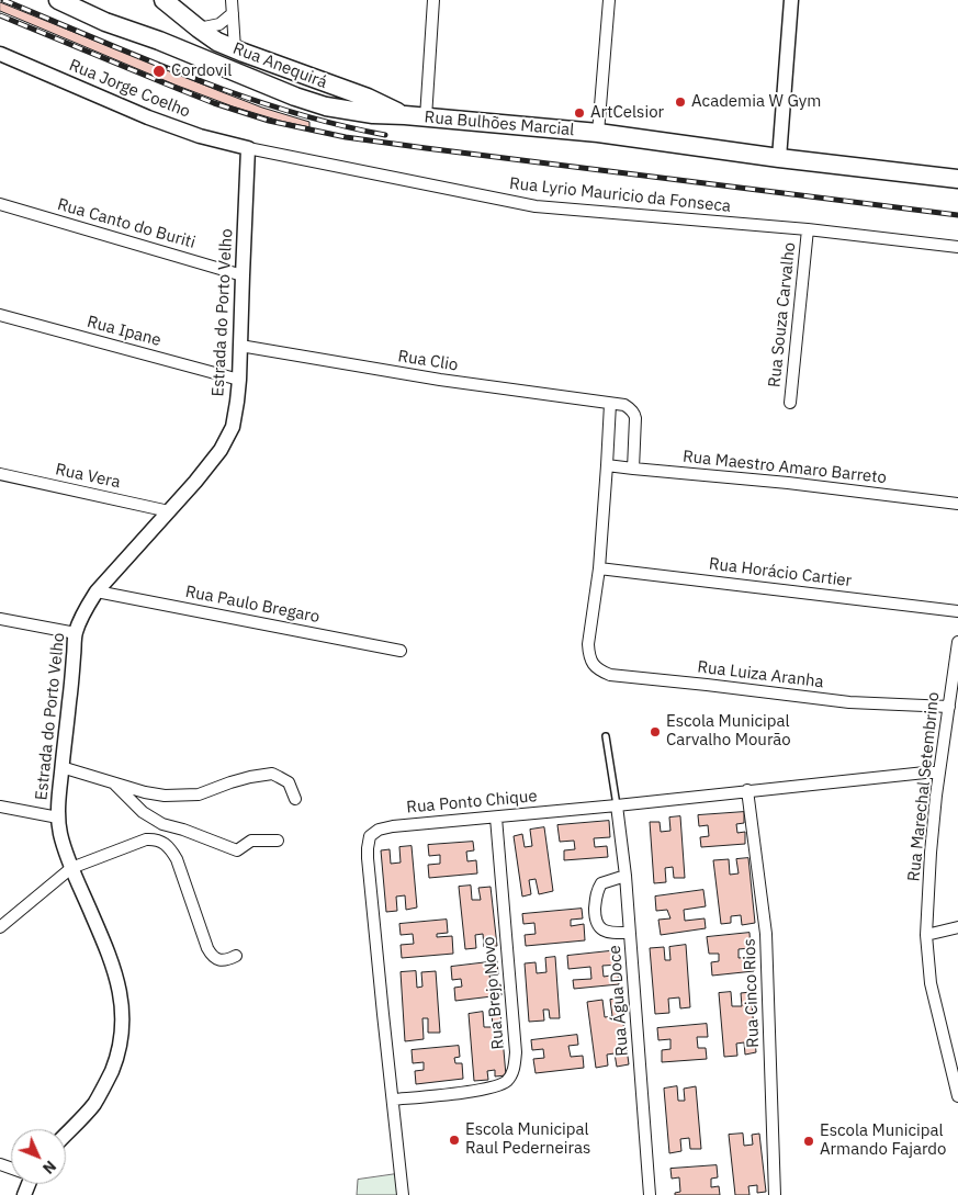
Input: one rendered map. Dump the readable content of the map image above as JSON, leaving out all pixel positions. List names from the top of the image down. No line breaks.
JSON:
{"streets":{"main road":["Rua Anequirá","Rua Bulhões Marcial"],"street":["Rua Jorge Coelho","Rua Lyrio Mauricio da Fonseca","Rua Canto do Buriti","Estrada do Porto Velho","Rua Souza Carvalho","Rua Ipane","Rua Clio","Rua Maestro Amaro Barreto","Rua Vera","Rua Horácio Cartier","Rua Paulo Bregaro","Rua Luiza Aranha","Rua Marechal Setembrino","Rua Ponto Chique","Rua Brejo Novo","Rua Cinco Rios","Rua Água Doce"]},"crossings":[["Rua Anequirá","Rua Bulhões Marcial"],["Rua Jorge Coelho","Rua Lyrio Mauricio da Fonseca"],["Rua Jorge Coelho","Estrada do Porto Velho"],["Rua Lyrio Mauricio da Fonseca","Estrada do Porto Velho"],["Rua Lyrio Mauricio da Fonseca","Rua Souza Carvalho"],["Rua Canto do Buriti","Estrada do Porto Velho"],["Estrada do Porto Velho","Rua Ipane"],["Estrada do Porto Velho","Rua Clio"],["Estrada do Porto Velho","Rua Vera"],["Estrada do Porto Velho","Rua Paulo Bregaro"],["Rua Clio","Rua Maestro Amaro Barreto"],["Rua Horácio Cartier","Rua Luiza Aranha"],["Rua Luiza Aranha","Rua Marechal Setembrino"],["Rua Marechal Setembrino","Rua Ponto Chique"],["Rua Ponto Chique","Rua Brejo Novo"],["Rua Ponto Chique","Rua Cinco Rios"],["Rua Ponto Chique","Rua Água Doce"]],"places":["Cordovil","Academia W Gym","ArtCelsior","Escola Municipal Carvalho Mourão","Escola Municipal Raul Pederneiras","Escola Municipal Armando Fajardo"],"north":"bottom right"}
